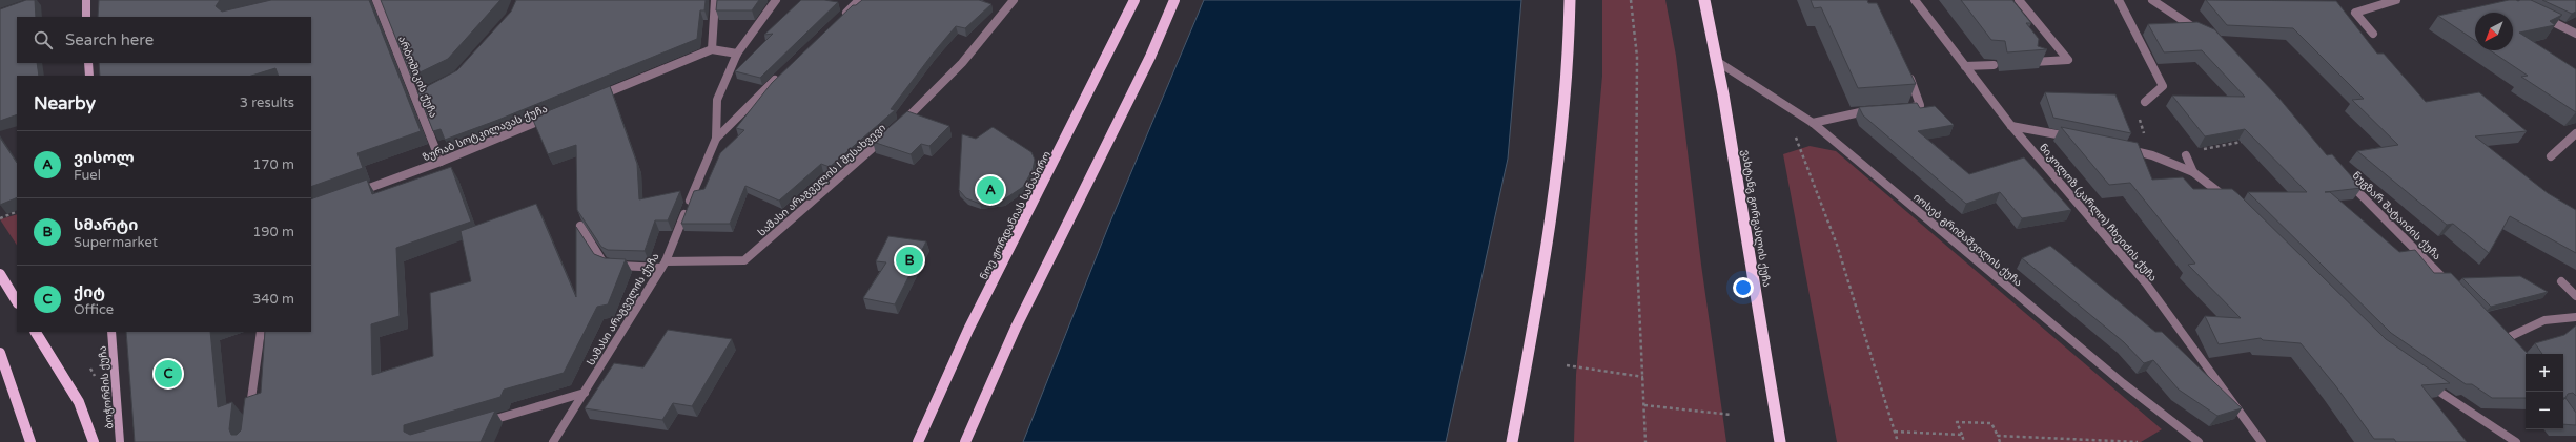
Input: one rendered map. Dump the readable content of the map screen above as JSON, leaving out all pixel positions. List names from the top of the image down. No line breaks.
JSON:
{"streets":{"highway":["ვახტანგ გორგასლის ქუჩა"],"main road":["ნოე ჟორდანიას სანაპირო","ბოჭორმის ქუჩა"],"street":["არბოშიკის ქუჩა","ზურაბ სოტკილავას ქუჩა","სამასი არაგველის I შესახვევი","ნიკოლოზ (კარლო) ჩხეიძის ქუჩა","ნუგზარ შატაიძის ქუჩა","იოსებ გრიშაშვილის ქუჩა","სამასი არაგველის ქუჩა"]},"crossings":[["არბოშიკის ქუჩა","ზურაბ სოტკილავას ქუჩა"],["სამასი არაგველის I შესახვევი","სამასი არაგველის ქუჩა"],["ვახტანგ გორგასლის ქუჩა","იოსებ გრიშაშვილის ქუჩა"]],"north":"bottom left","page":{"search":"Search here","heading":["Nearby","3 results"],"list":[{"mark":"A","name":"ვისოლ","note":"Fuel","value":"170 m"},{"mark":"B","name":"სმარტი","note":"Supermarket","value":"190 m"},{"mark":"C","name":"ქიტ","note":"Office","value":"340 m"}],"pins":["A","B","C"],"map_buttons":["+","−"]}}
